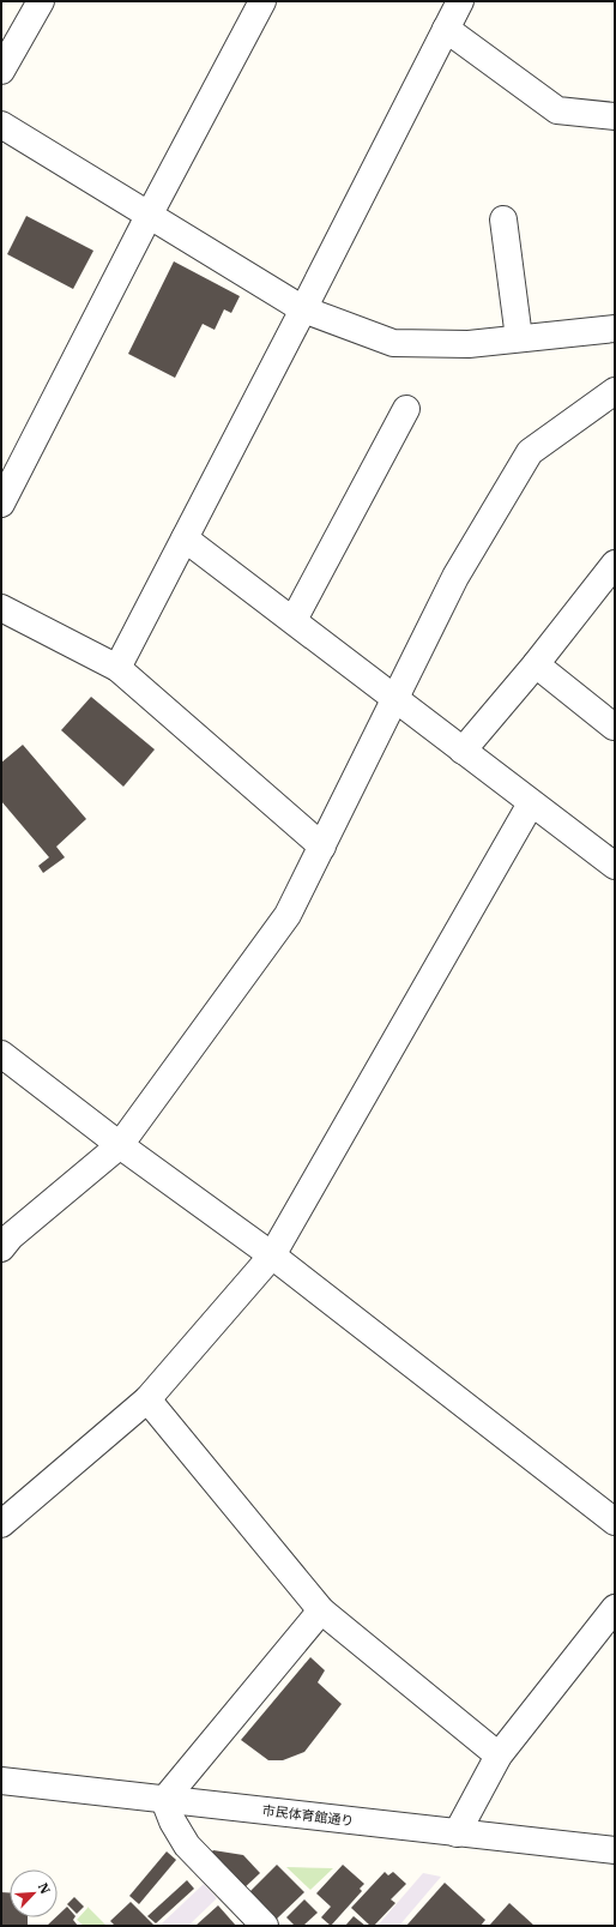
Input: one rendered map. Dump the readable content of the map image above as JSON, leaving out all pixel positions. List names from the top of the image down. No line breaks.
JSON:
{"streets":{"street":["市民体育館通り"]},"north":"top right"}
